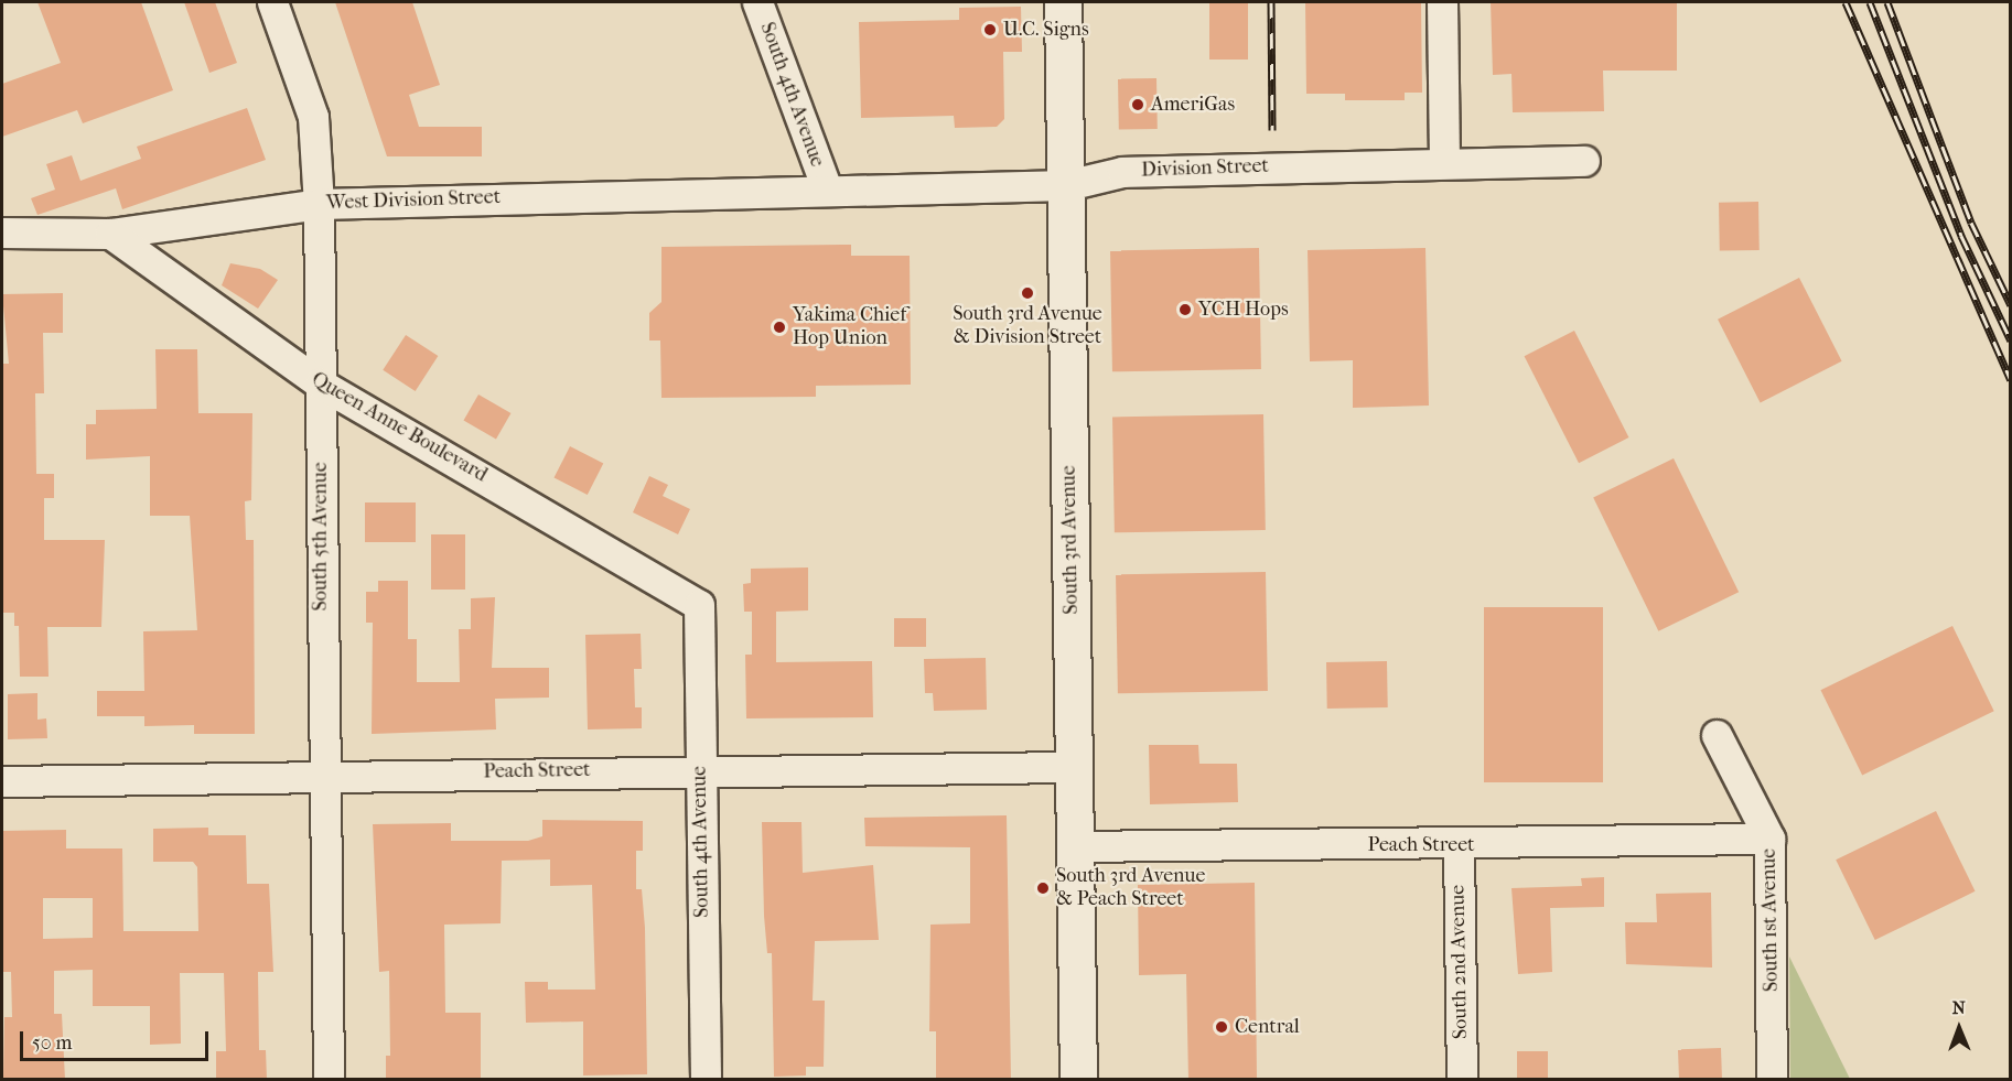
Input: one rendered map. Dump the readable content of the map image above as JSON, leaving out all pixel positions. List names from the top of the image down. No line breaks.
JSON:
{"streets":{"street":["South 4th Avenue","Division Street","West Division Street","Queen Anne Boulevard","South 5th Avenue","South 3rd Avenue","Peach Street","South 1st Avenue","South 2nd Avenue"]},"crossings":[["South 4th Avenue","Division Street"],["South 4th Avenue","West Division Street"],["South 4th Avenue","Queen Anne Boulevard"],["South 4th Avenue","Peach Street"],["Division Street","West Division Street"],["Division Street","South 3rd Avenue"],["West Division Street","Queen Anne Boulevard"],["West Division Street","South 5th Avenue"],["Queen Anne Boulevard","South 5th Avenue"],["South 5th Avenue","Peach Street"],["South 3rd Avenue","Peach Street"],["Peach Street","South 1st Avenue"],["Peach Street","South 2nd Avenue"]],"places":["U.C. Signs","AmeriGas","South 3rd Avenue & Division Street","YCH Hops","Yakima Chief Hop Union","South 3rd Avenue & Peach Street","Central"],"scale_bar":"50 m","north":"top"}
